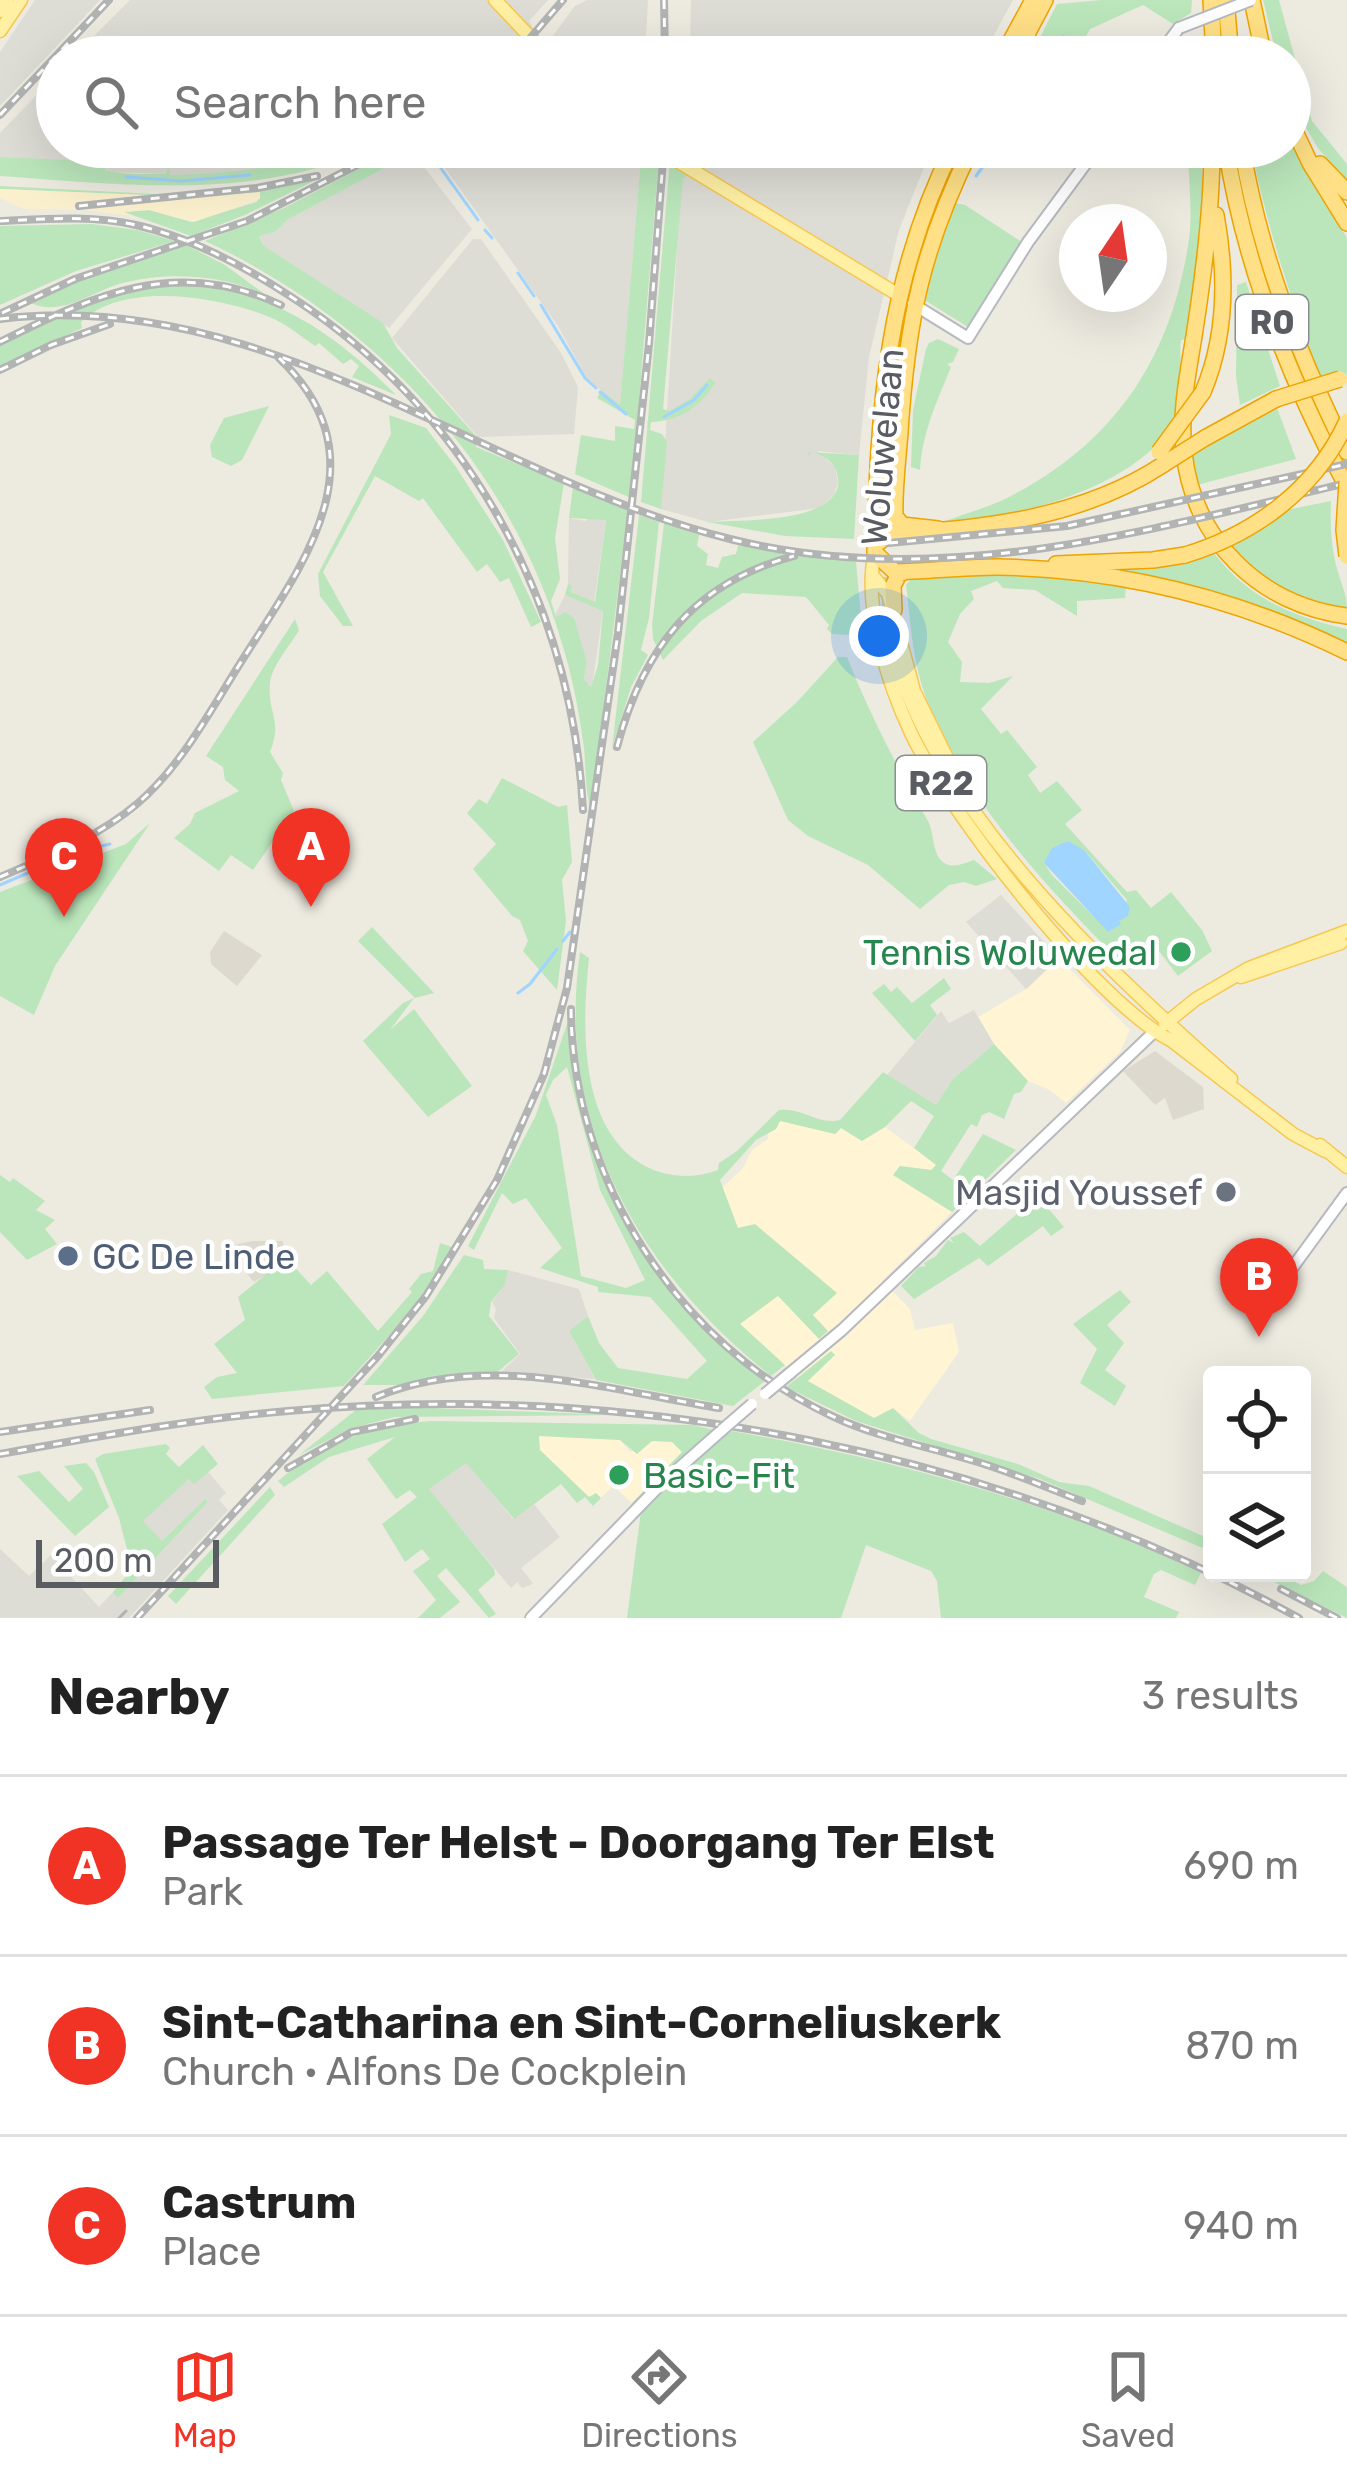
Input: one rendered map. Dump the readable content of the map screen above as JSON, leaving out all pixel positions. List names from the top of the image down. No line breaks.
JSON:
{"streets":{"highway":["R0","Woluwelaan","R22"]},"crossings":[["Woluwelaan","R22"]],"places":["Tennis Woluwedal","Masjid Youssef","GC De Linde","Basic-Fit"],"scale_bar":"200 m","north":"top","page":{"search":"Search here","pins":["A","C","B"],"scale":"200 m","heading":["Nearby","3 results"],"list":[{"mark":"A","name":"Passage Ter Helst - Doorgang Ter Elst","note":"Park","value":"690 m"},{"mark":"B","name":"Sint-Catharina en Sint-Corneliuskerk","note":"Church · Alfons De Cockplein","value":"870 m"},{"mark":"C","name":"Castrum","note":"Place","value":"940 m"}],"nav":["Map","Directions","Saved"]}}
